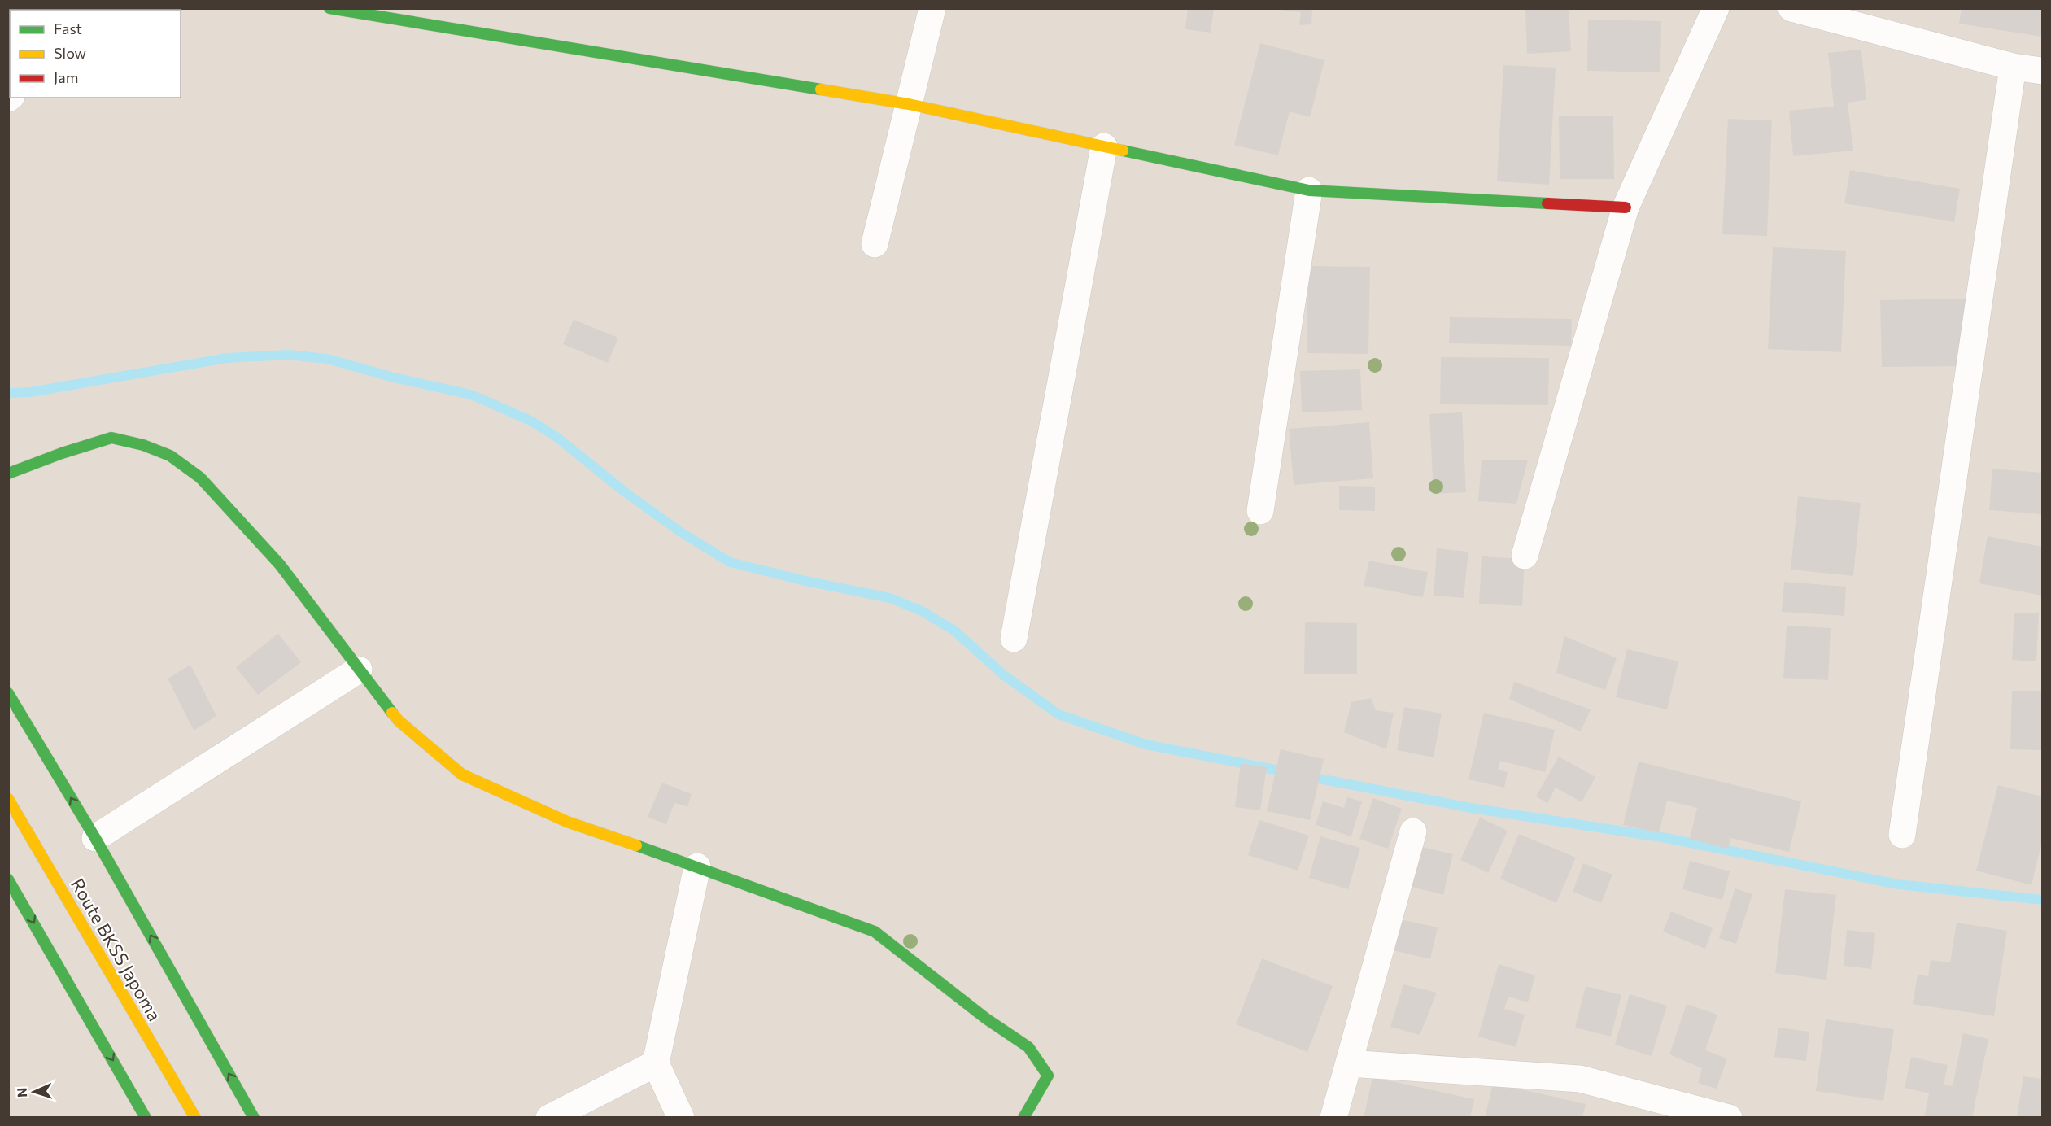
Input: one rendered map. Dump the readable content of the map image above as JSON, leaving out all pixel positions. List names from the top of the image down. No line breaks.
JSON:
{"streets":{"street":["Route BKSS Japoma"]},"legend":["Fast","Slow","Jam"],"north":"left"}
